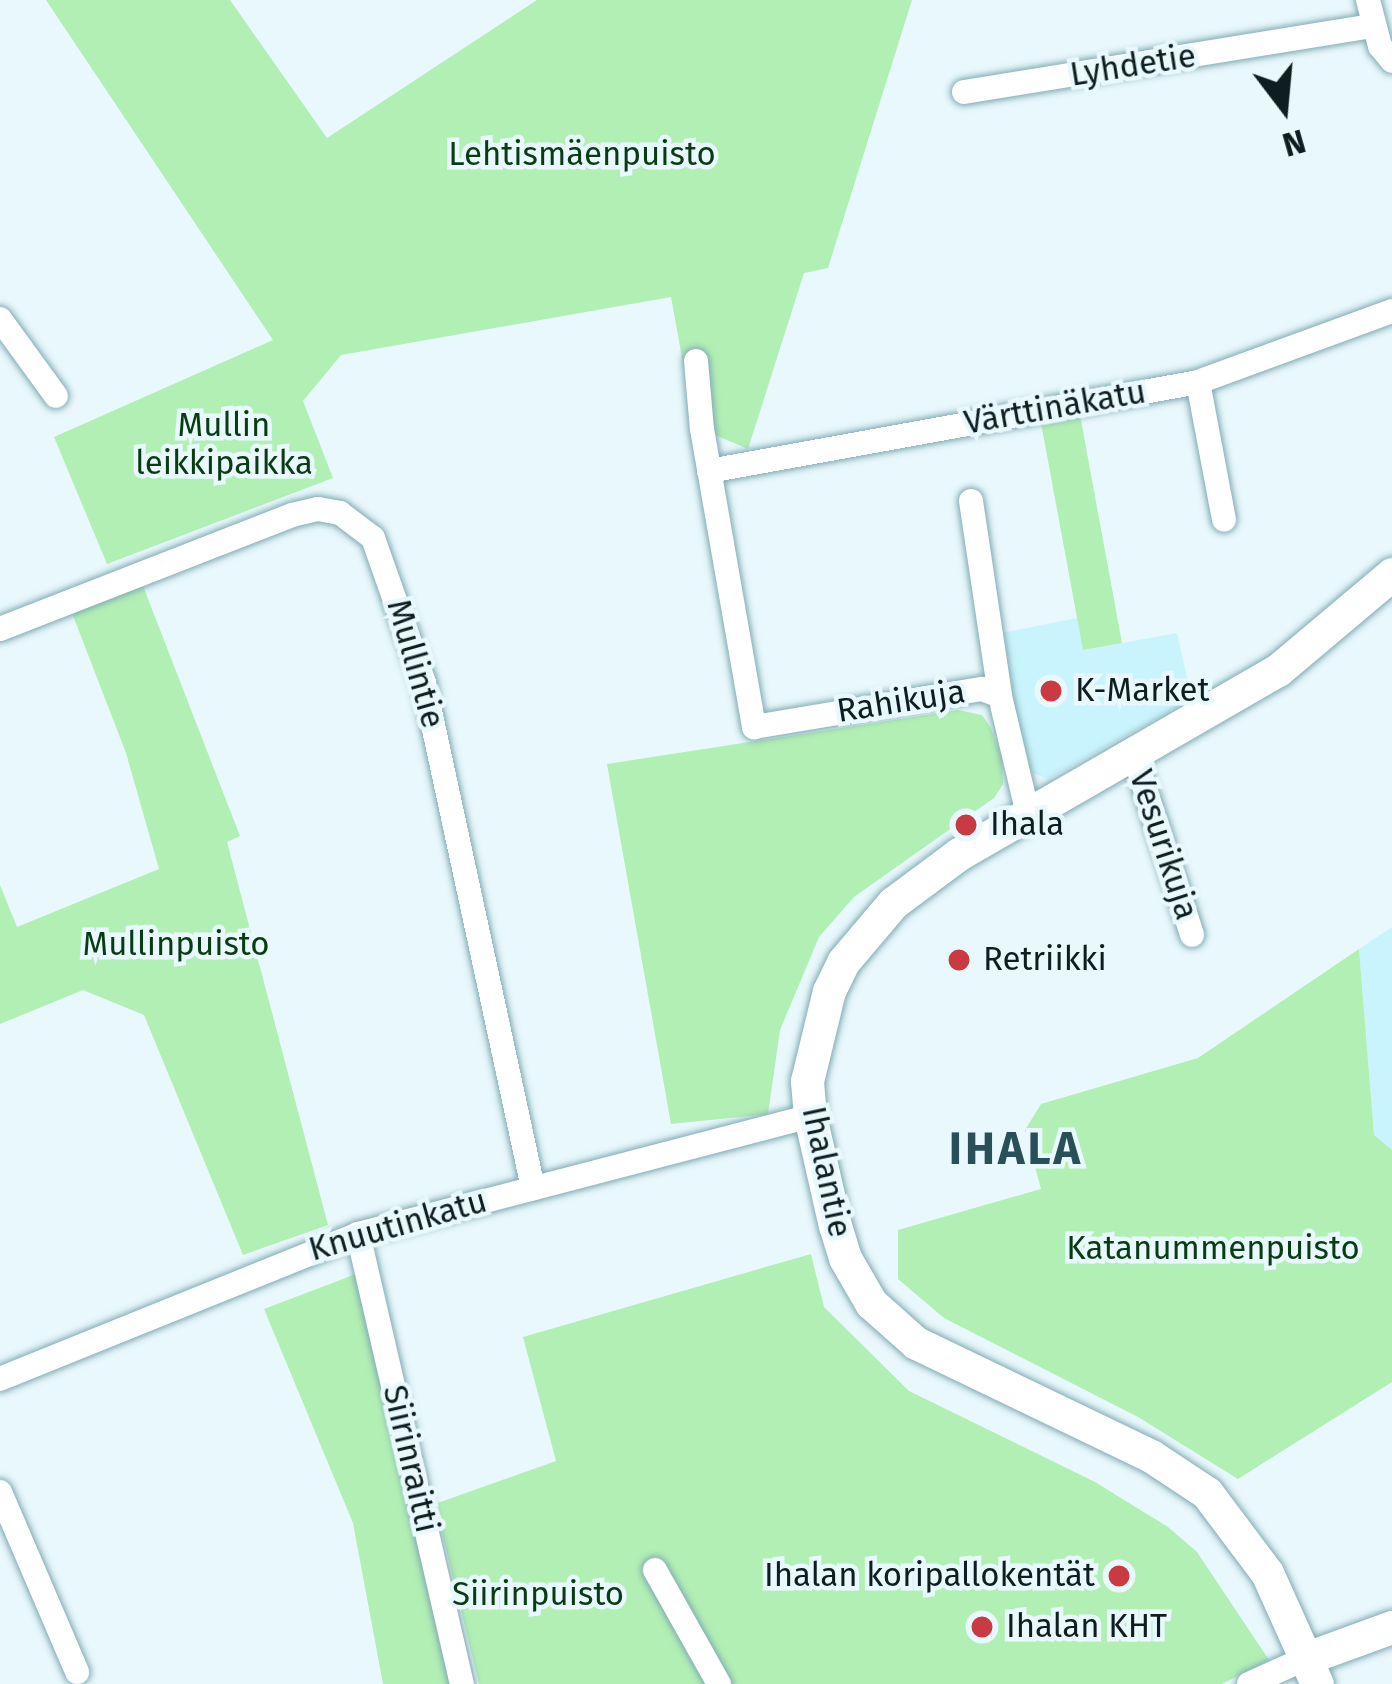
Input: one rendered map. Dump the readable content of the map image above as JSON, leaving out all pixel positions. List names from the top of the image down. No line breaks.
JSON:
{"streets":{"street":["Lyhdetie","Värttinäkatu","Mullintie","Rahikuja","Vesurikuja","Ihalantie","Knuutinkatu","Siirinraitti"]},"crossings":[["Värttinäkatu","Rahikuja"],["Mullintie","Knuutinkatu"],["Rahikuja","Ihalantie"],["Vesurikuja","Ihalantie"],["Ihalantie","Knuutinkatu"],["Knuutinkatu","Siirinraitti"]],"districts":["IHALA"],"parks":["Lehtismäenpuisto","Mullin leikkipaikka","Mullinpuisto","Katanummenpuisto","Siirinpuisto"],"places":["K-Market","Ihala","Retriikki","Ihalan koripallokentät","Ihalan KHT"],"north":"bottom"}
